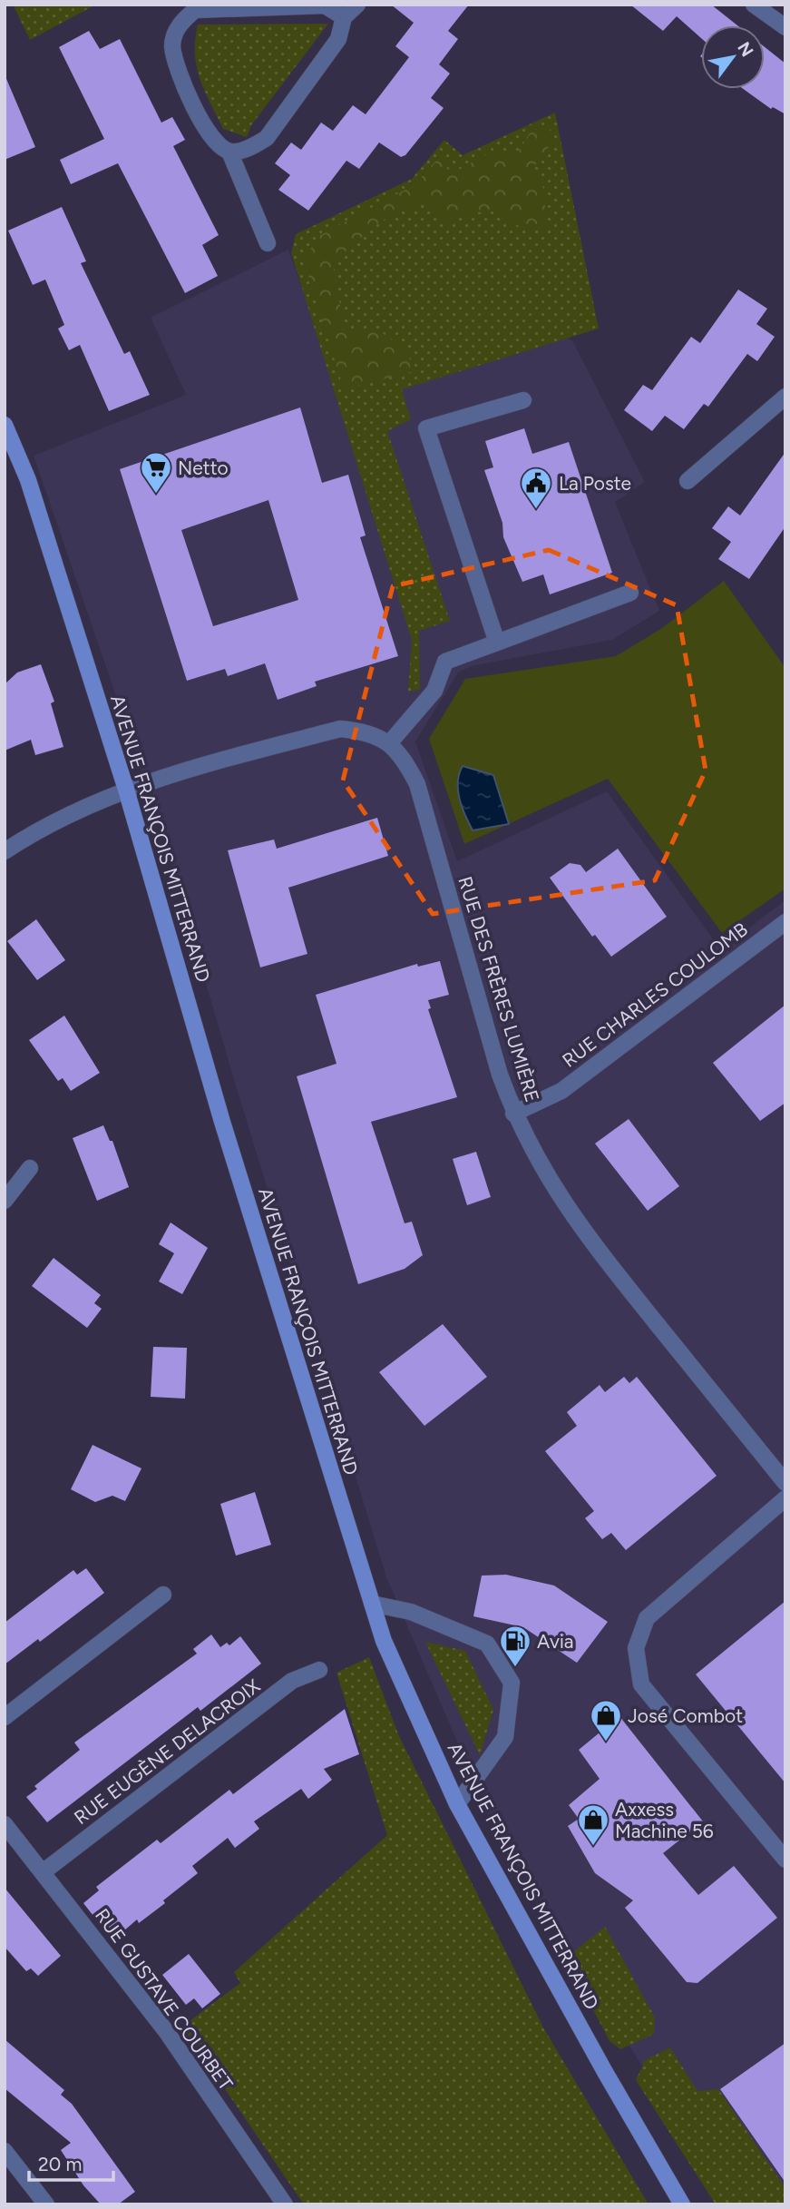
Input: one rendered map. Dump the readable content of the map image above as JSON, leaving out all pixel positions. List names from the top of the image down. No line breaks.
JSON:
{"streets":{"main road":["AVENUE FRANÇOIS MITTERRAND"],"street":["RUE DES FRÈRES LUMIÈRE","RUE CHARLES COULOMB","RUE EUGÈNE DELACROIX","RUE GUSTAVE COURBET"]},"crossings":[["RUE DES FRÈRES LUMIÈRE","RUE CHARLES COULOMB"],["RUE EUGÈNE DELACROIX","RUE GUSTAVE COURBET"]],"places":{"supermarket":["Netto"],"public building":["La Poste"],"fuel station":["Avia"],"shop":["José Combot","Axxess Machine 56"]},"scale_bar":"20 m","north":"top right"}
